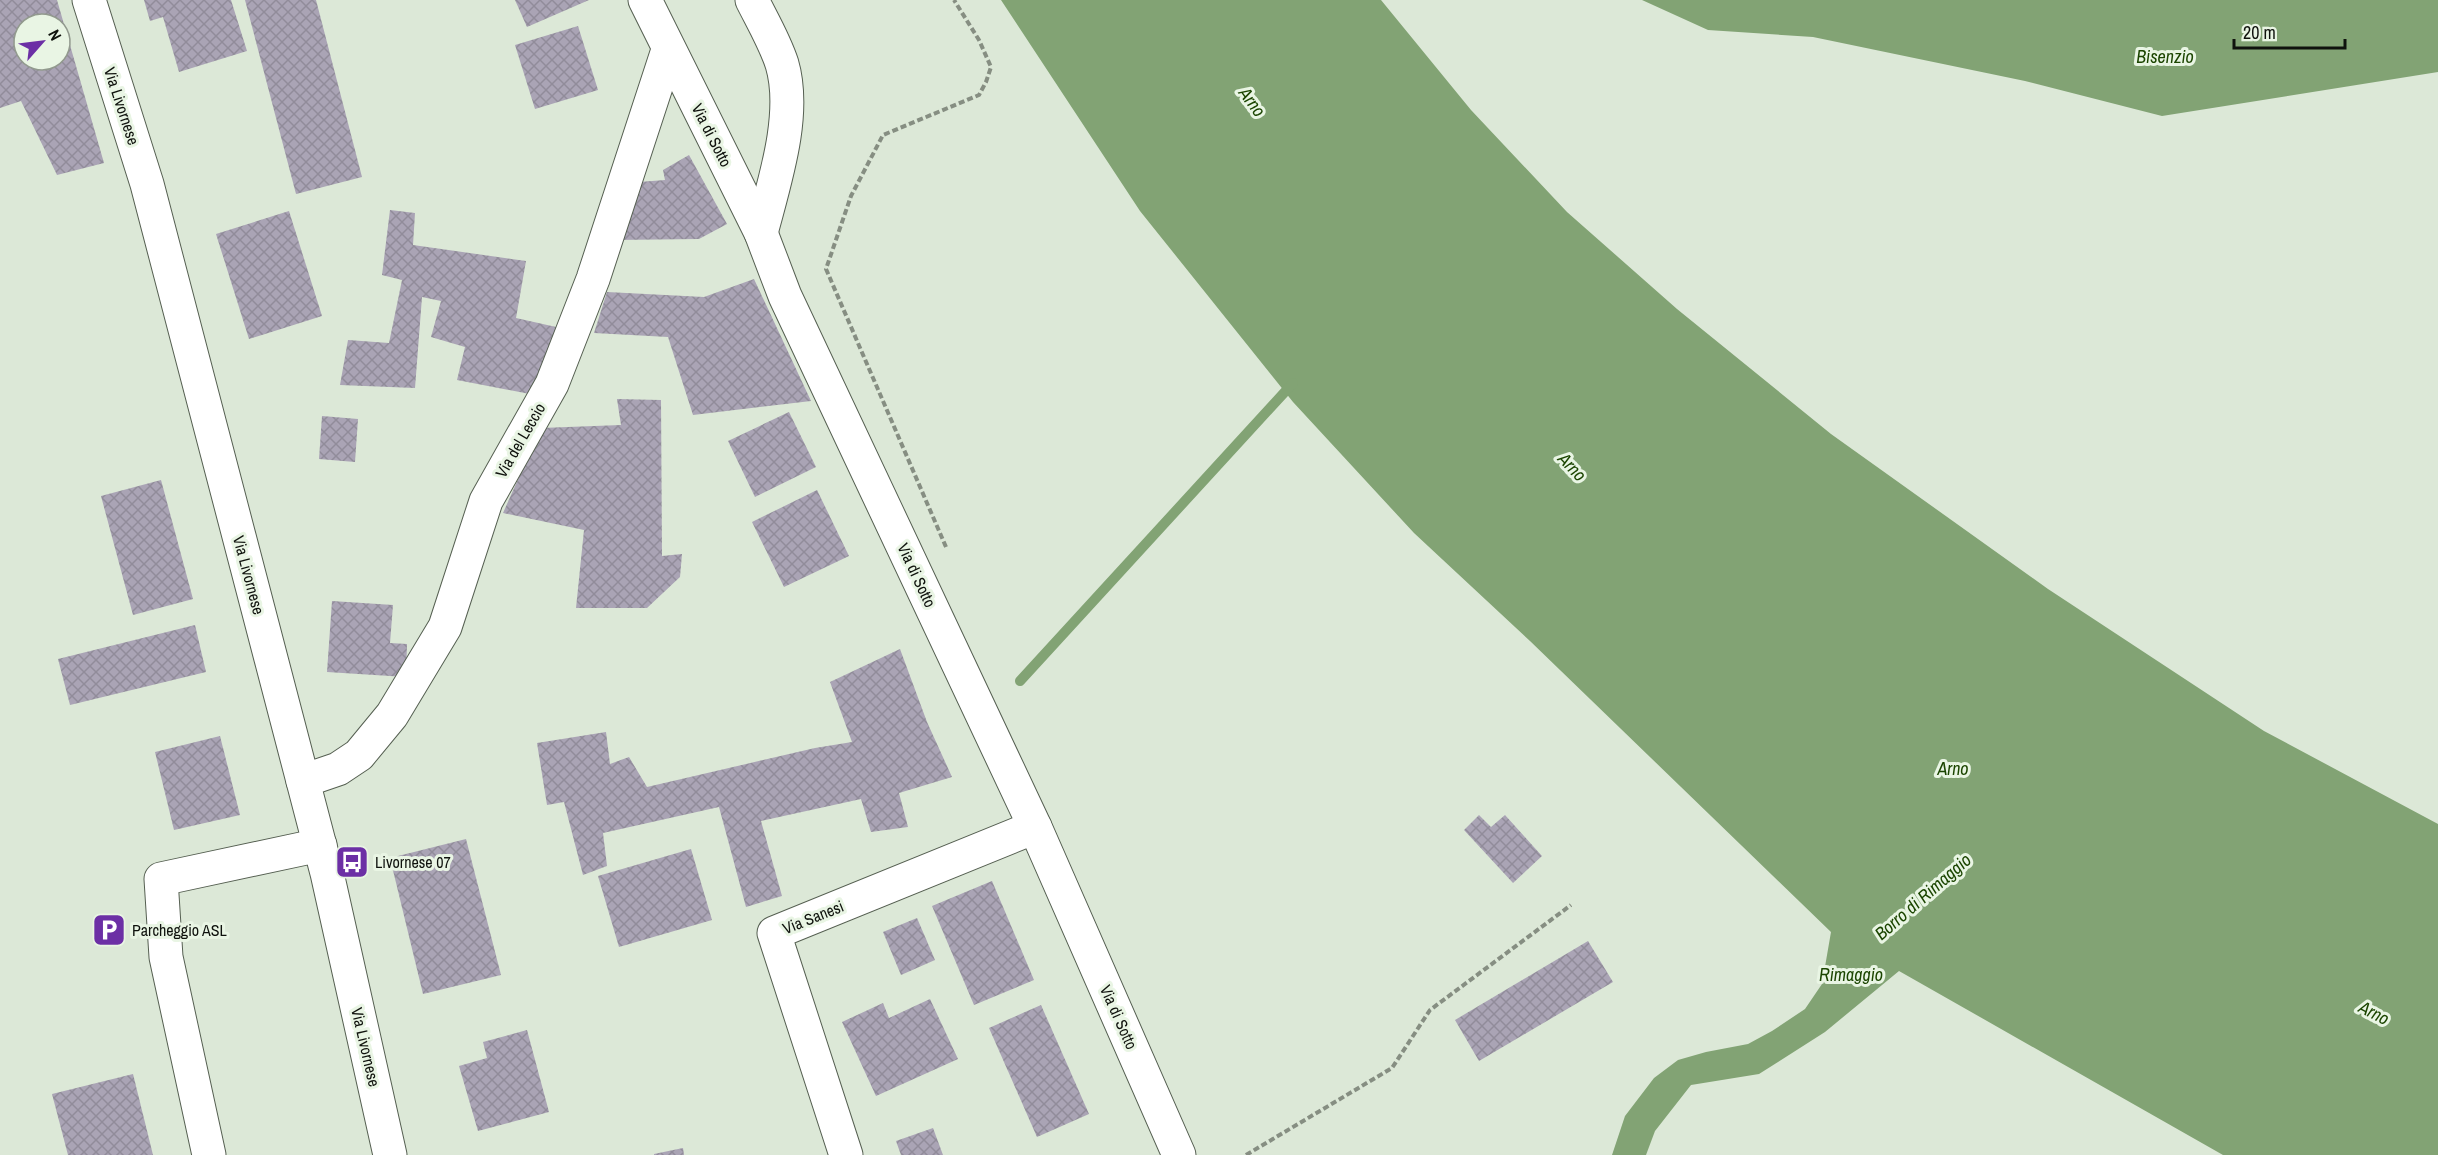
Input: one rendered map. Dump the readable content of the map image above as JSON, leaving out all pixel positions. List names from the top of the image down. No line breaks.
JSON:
{"streets":{"street":["Via Livornese","Via di Sotto","Via del Leccio","Via Sanesi"]},"crossings":[["Via Livornese","Via del Leccio"],["Via di Sotto","Via del Leccio"],["Via di Sotto","Via Sanesi"]],"water":["Bisenzio","Arno","Borro di Rimaggio","Rimaggio"],"places":{"bus stop":["Livornese 07"],"parking":["Parcheggio ASL"]},"scale_bar":"20 m","north":"top right"}
